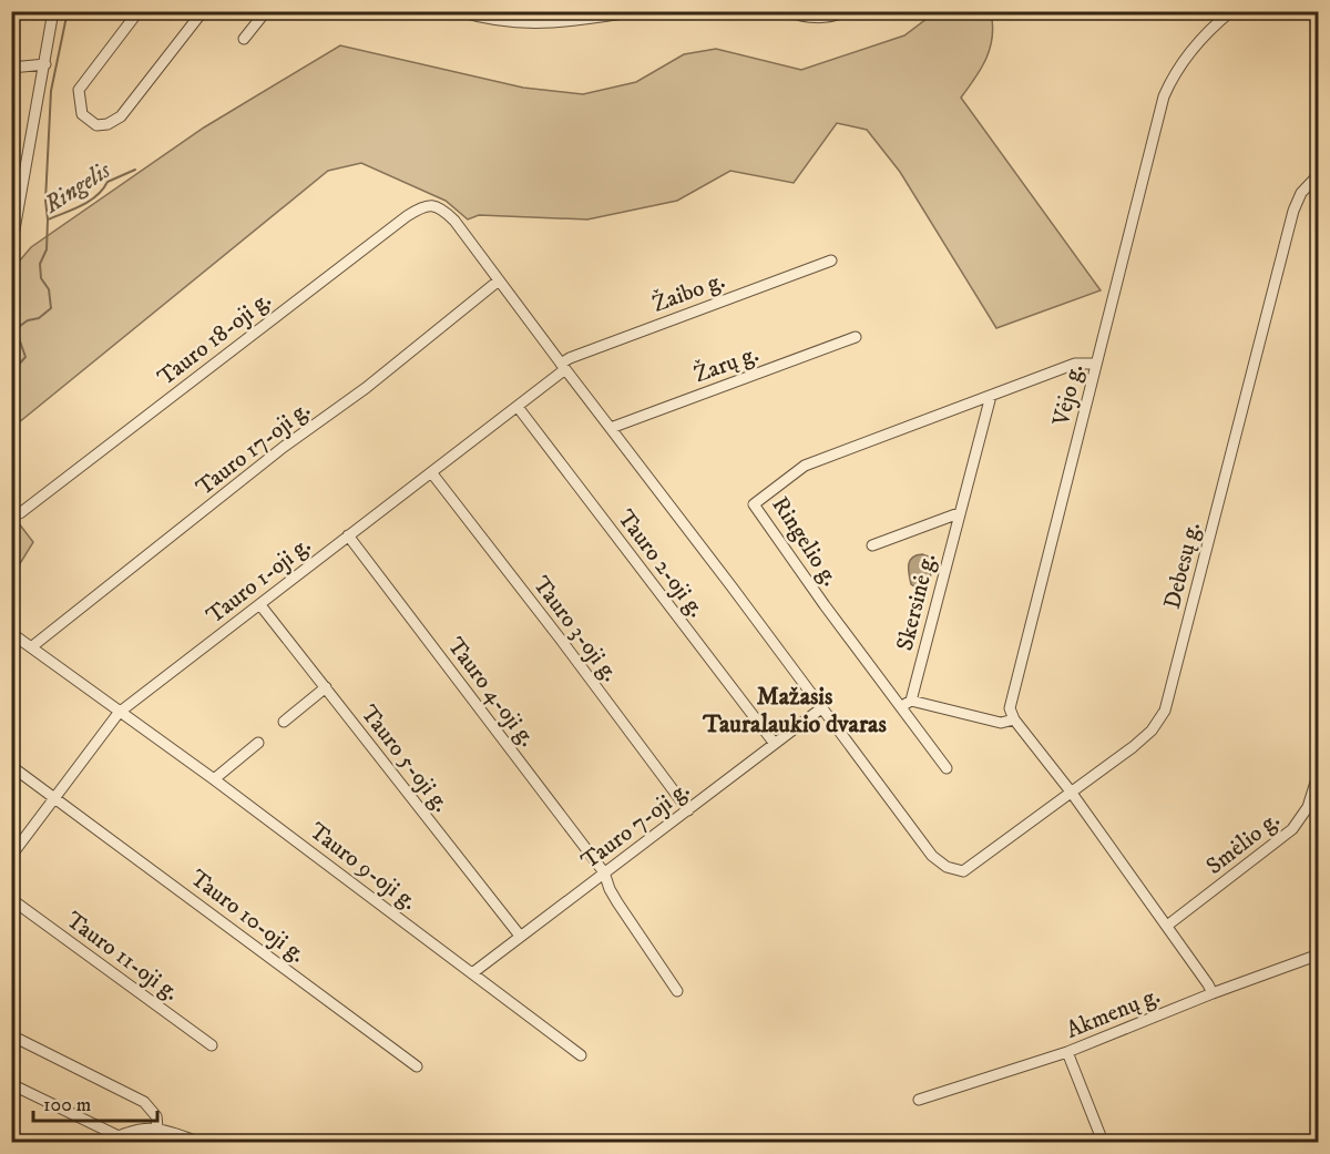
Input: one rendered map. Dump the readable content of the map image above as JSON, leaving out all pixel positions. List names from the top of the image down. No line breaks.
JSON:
{"streets":{"street":["Žaibo g.","Tauro 18-oji g.","Žarų g.","Vėjo g.","Tauro 17-oji g.","Ringelio g.","Tauro 2-oji g.","Debesų g.","Tauro 1-oji g.","Skersinė g.","Tauro 3-oji g.","Tauro 4-oji g.","Tauro 5-oji g.","Tauro 7-oji g.","Smėlio g.","Tauro 9-oji g.","Tauro 10-oji g.","Tauro 11-oji g.","Akmenų g."]},"crossings":[["Žaibo g.","Tauro 1-oji g."],["Tauro 18-oji g.","Tauro 17-oji g."],["Vėjo g.","Ringelio g."],["Tauro 17-oji g.","Tauro 9-oji g."],["Ringelio g.","Skersinė g."],["Tauro 2-oji g.","Tauro 1-oji g."],["Tauro 2-oji g.","Tauro 7-oji g."],["Debesų g.","Tauro 7-oji g."],["Tauro 1-oji g.","Tauro 3-oji g."],["Tauro 1-oji g.","Tauro 4-oji g."],["Tauro 1-oji g.","Tauro 5-oji g."],["Tauro 1-oji g.","Tauro 9-oji g."],["Tauro 1-oji g.","Tauro 10-oji g."],["Tauro 3-oji g.","Tauro 7-oji g."],["Tauro 4-oji g.","Tauro 7-oji g."],["Tauro 5-oji g.","Tauro 7-oji g."],["Tauro 7-oji g.","Tauro 9-oji g."]],"districts":["Mažasis Tauralaukio dvaras"],"water":["Ringelis"],"scale_bar":"100 m"}
